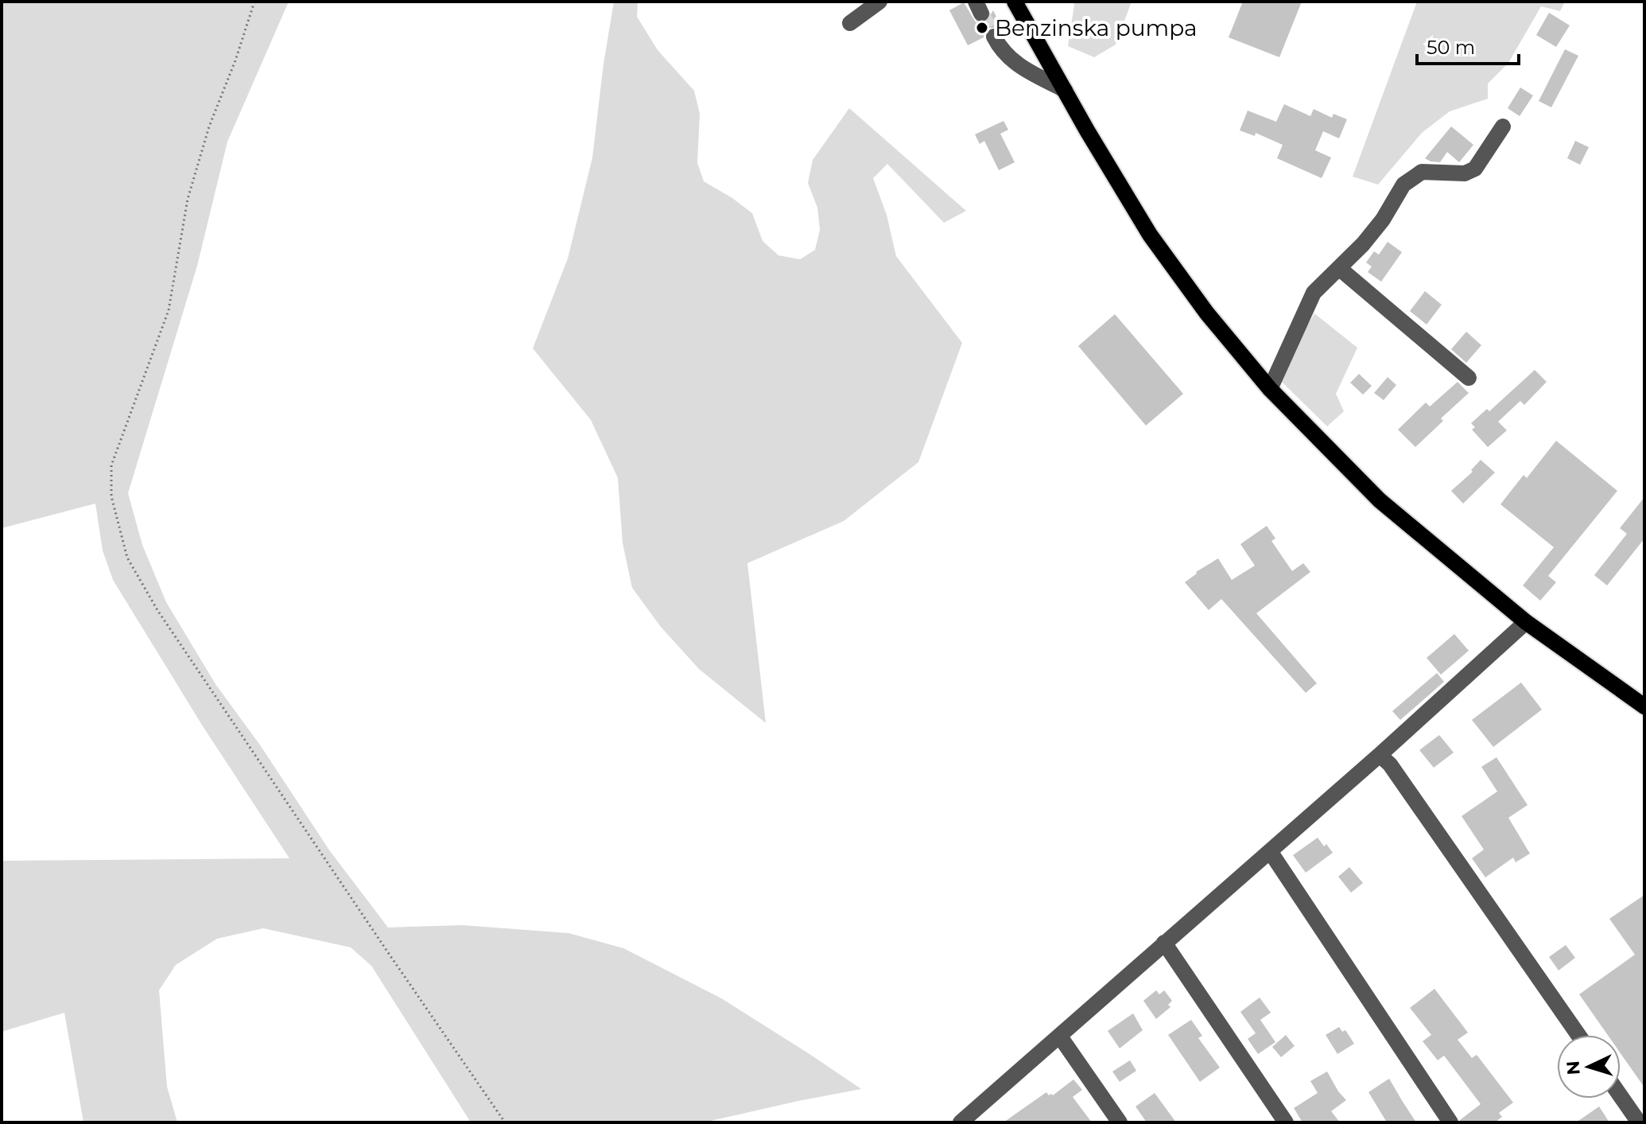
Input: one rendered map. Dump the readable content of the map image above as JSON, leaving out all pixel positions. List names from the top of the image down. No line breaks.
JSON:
{"places":["Benzinska pumpa"],"scale_bar":"50 m","north":"left"}
